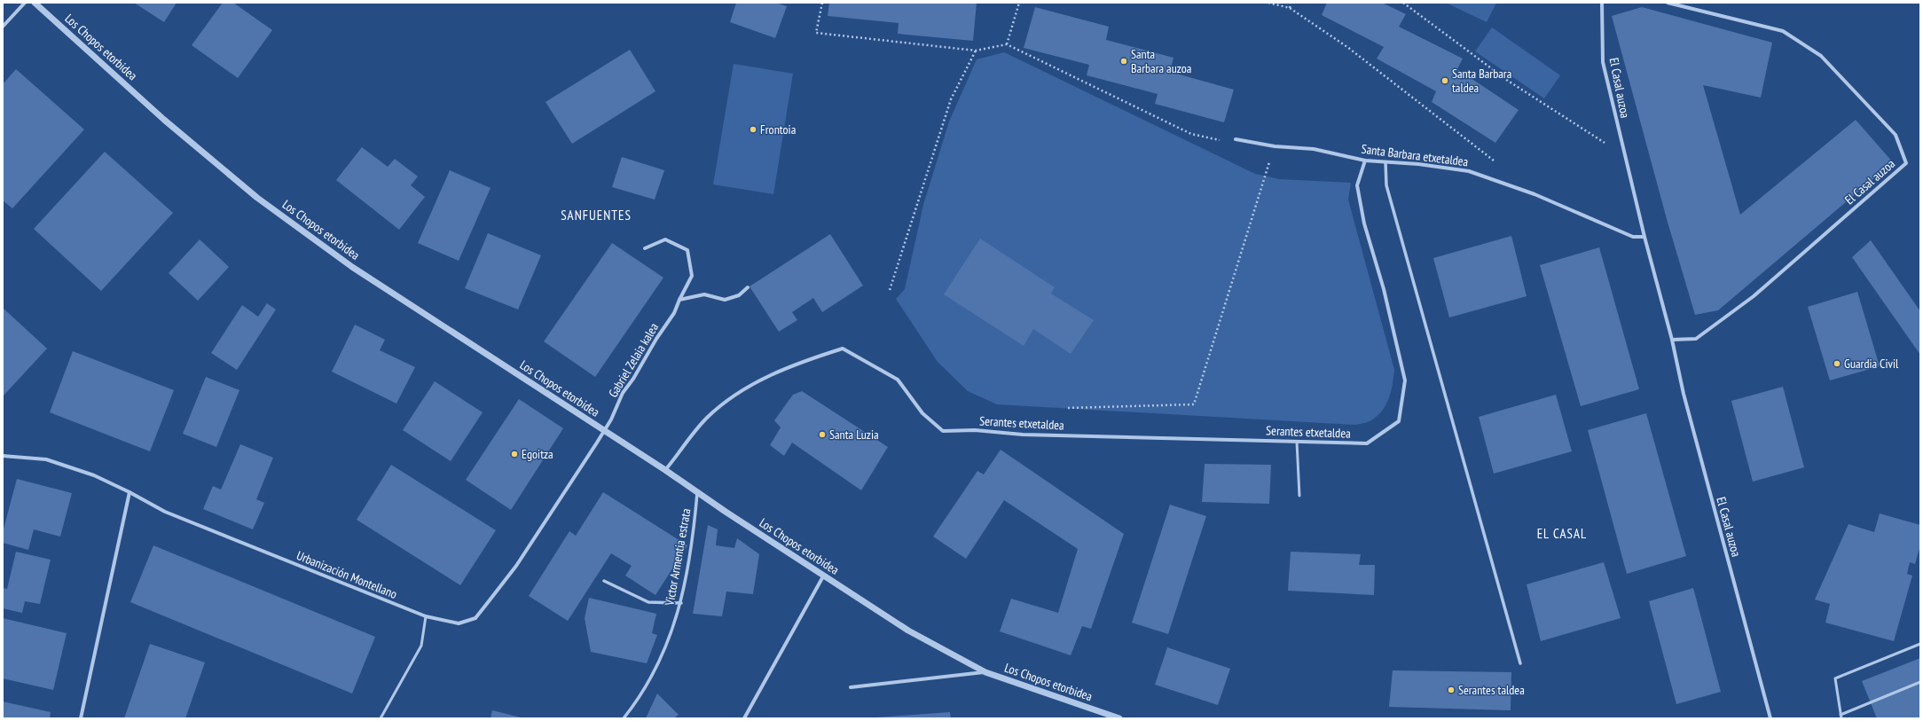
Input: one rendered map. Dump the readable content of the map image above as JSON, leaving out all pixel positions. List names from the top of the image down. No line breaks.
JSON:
{"streets":{"street":["Los Chopos etorbidea","El Casal auzoa","Santa Barbara etxetaldea","Gabriel Zelaia kalea","Serantes etxetaldea","Victor Armentia estrata","Urbanización Montellano"]},"crossings":[["Los Chopos etorbidea","Gabriel Zelaia kalea"],["Los Chopos etorbidea","Serantes etxetaldea"],["Los Chopos etorbidea","Victor Armentia estrata"],["Los Chopos etorbidea","Urbanización Montellano"],["El Casal auzoa","Santa Barbara etxetaldea"],["Santa Barbara etxetaldea","Serantes etxetaldea"],["Gabriel Zelaia kalea","Urbanización Montellano"]],"districts":["SANFUENTES","EL CASAL"],"places":["Santa Barbara auzoa","Santa Barbara taldea","Frontoia","Guardia Civil","Santa Luzia","Egoitza","Serantes taldea"]}
